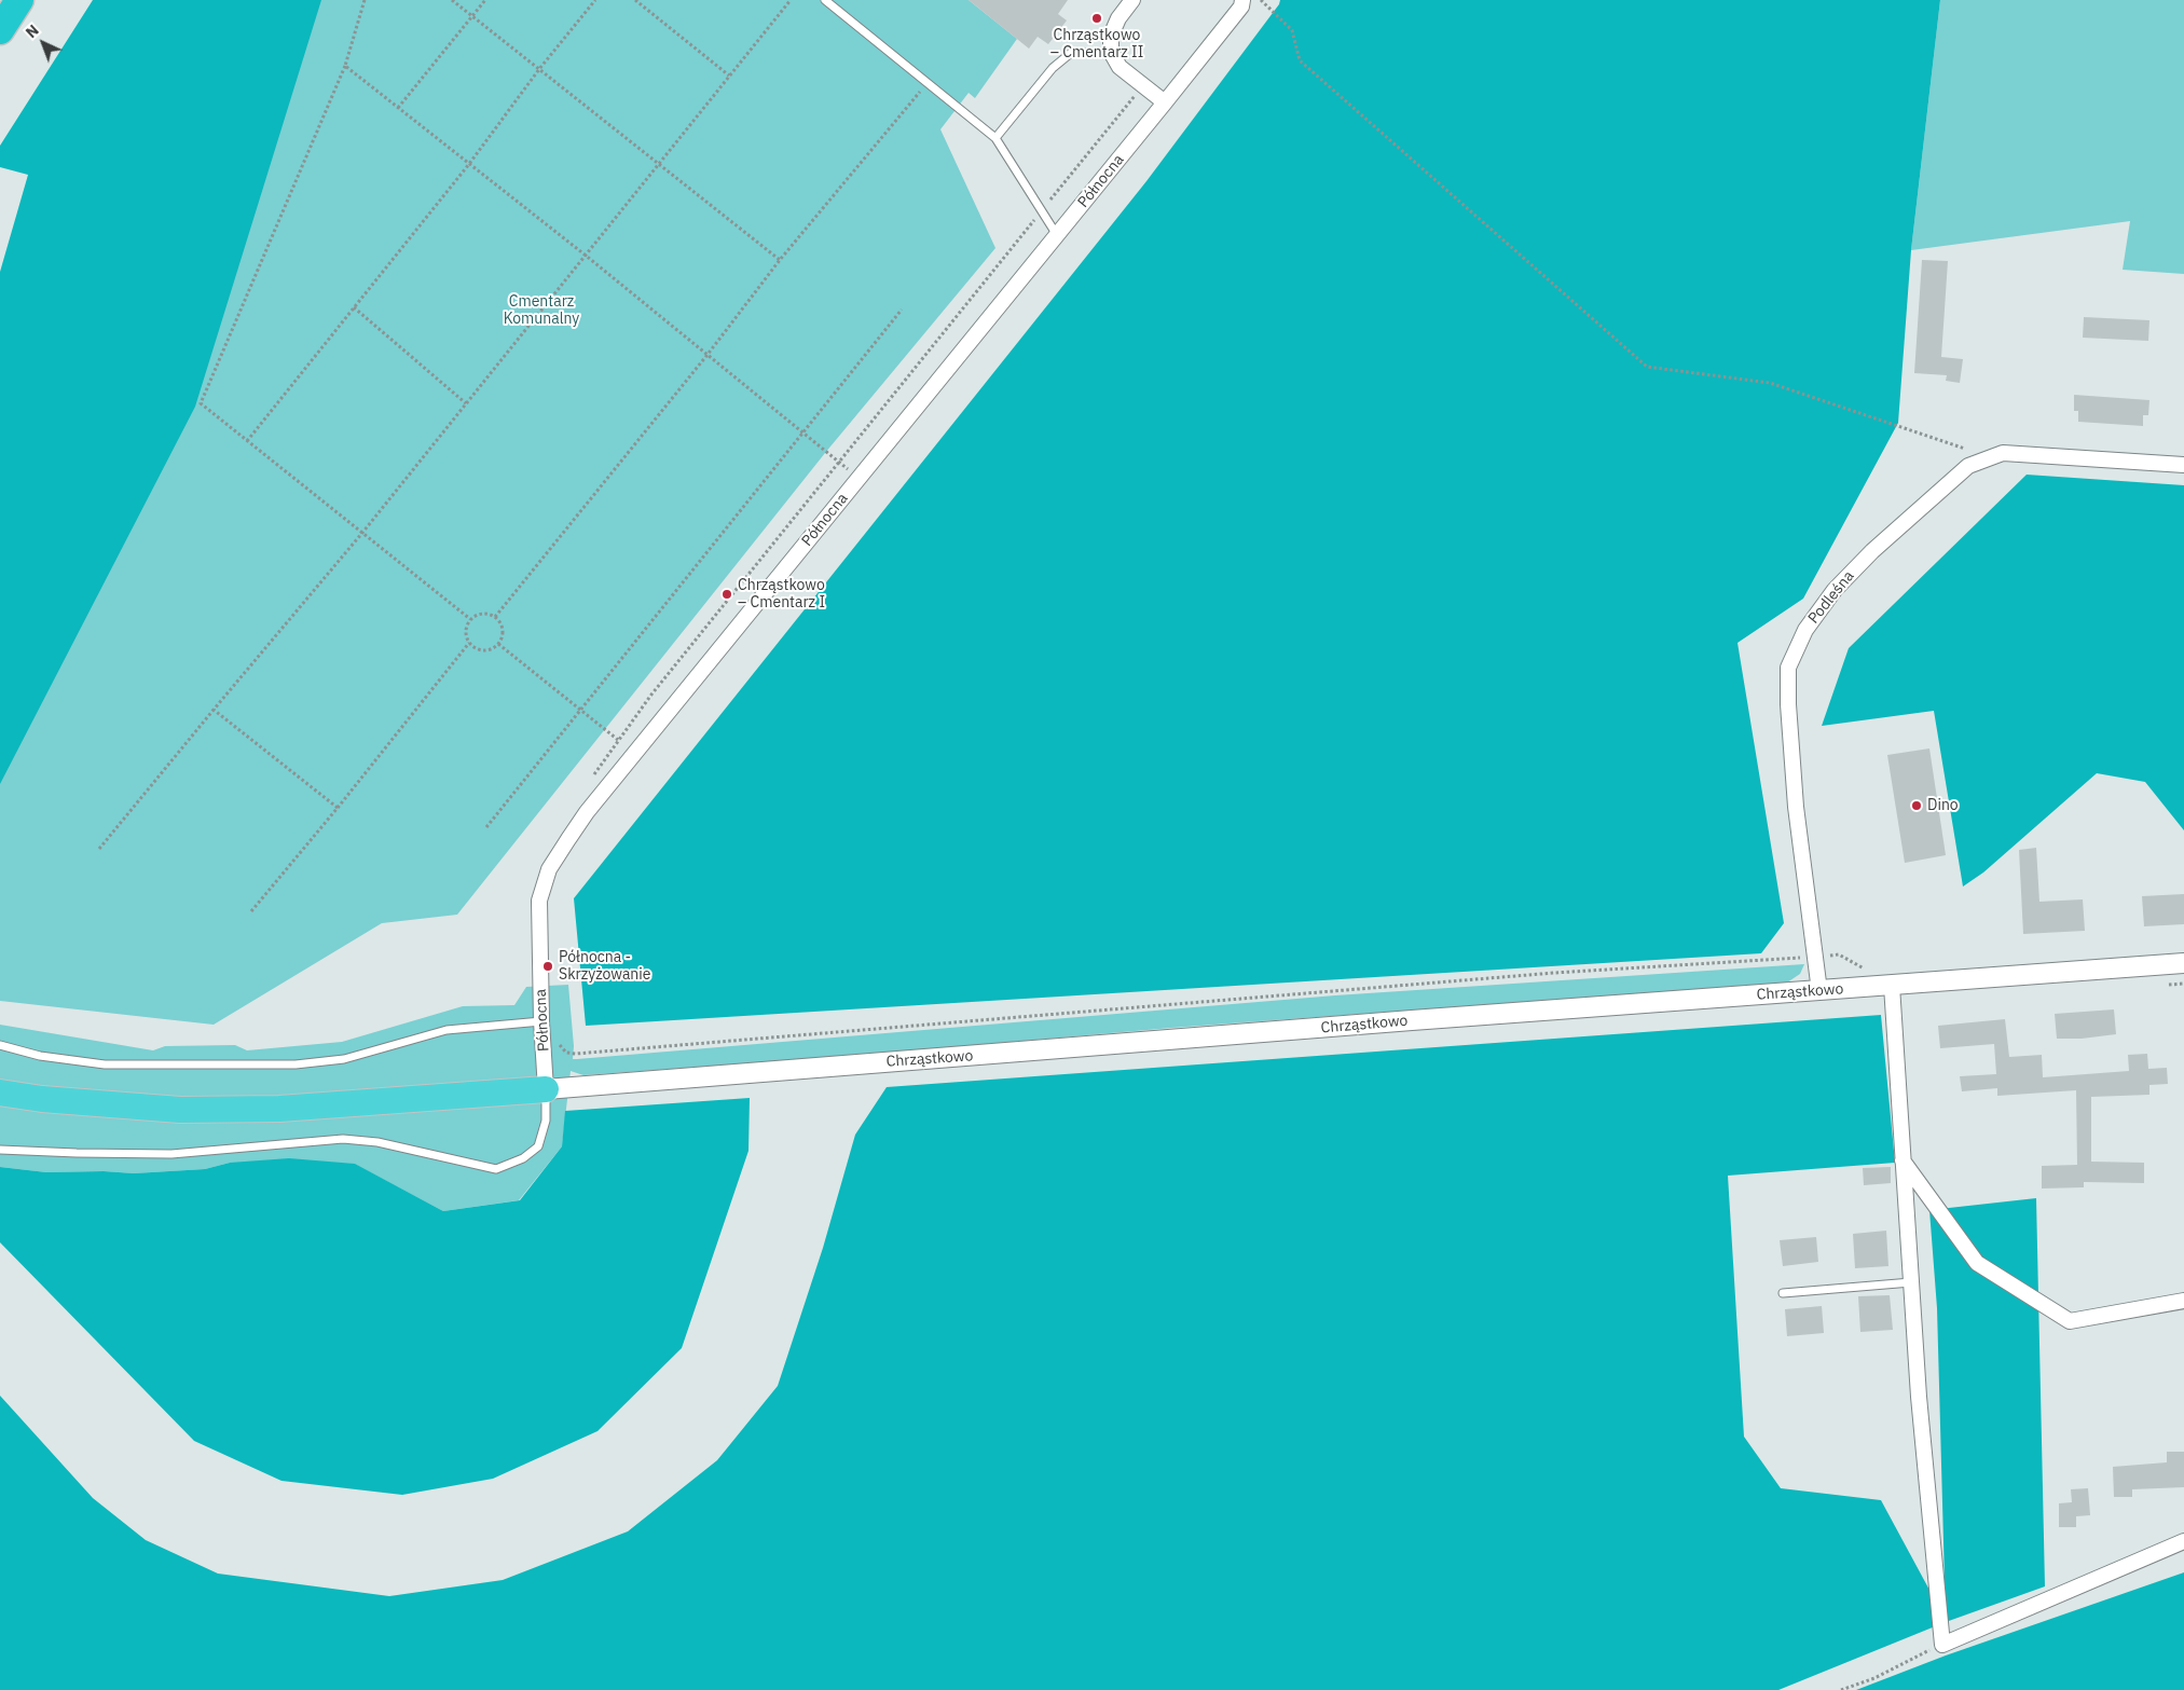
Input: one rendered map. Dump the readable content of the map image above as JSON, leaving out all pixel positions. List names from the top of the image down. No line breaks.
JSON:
{"streets":{"street":["Północna","Podleśna","Chrząstkowo"]},"crossings":[["Północna","Chrząstkowo"],["Podleśna","Chrząstkowo"]],"parks":["Cmentarz Komunalny"],"places":["Chrząstkowo – Cmentarz II","Chrząstkowo – Cmentarz I","Dino","Północna - Skrzyżowanie"],"north":"top left"}
